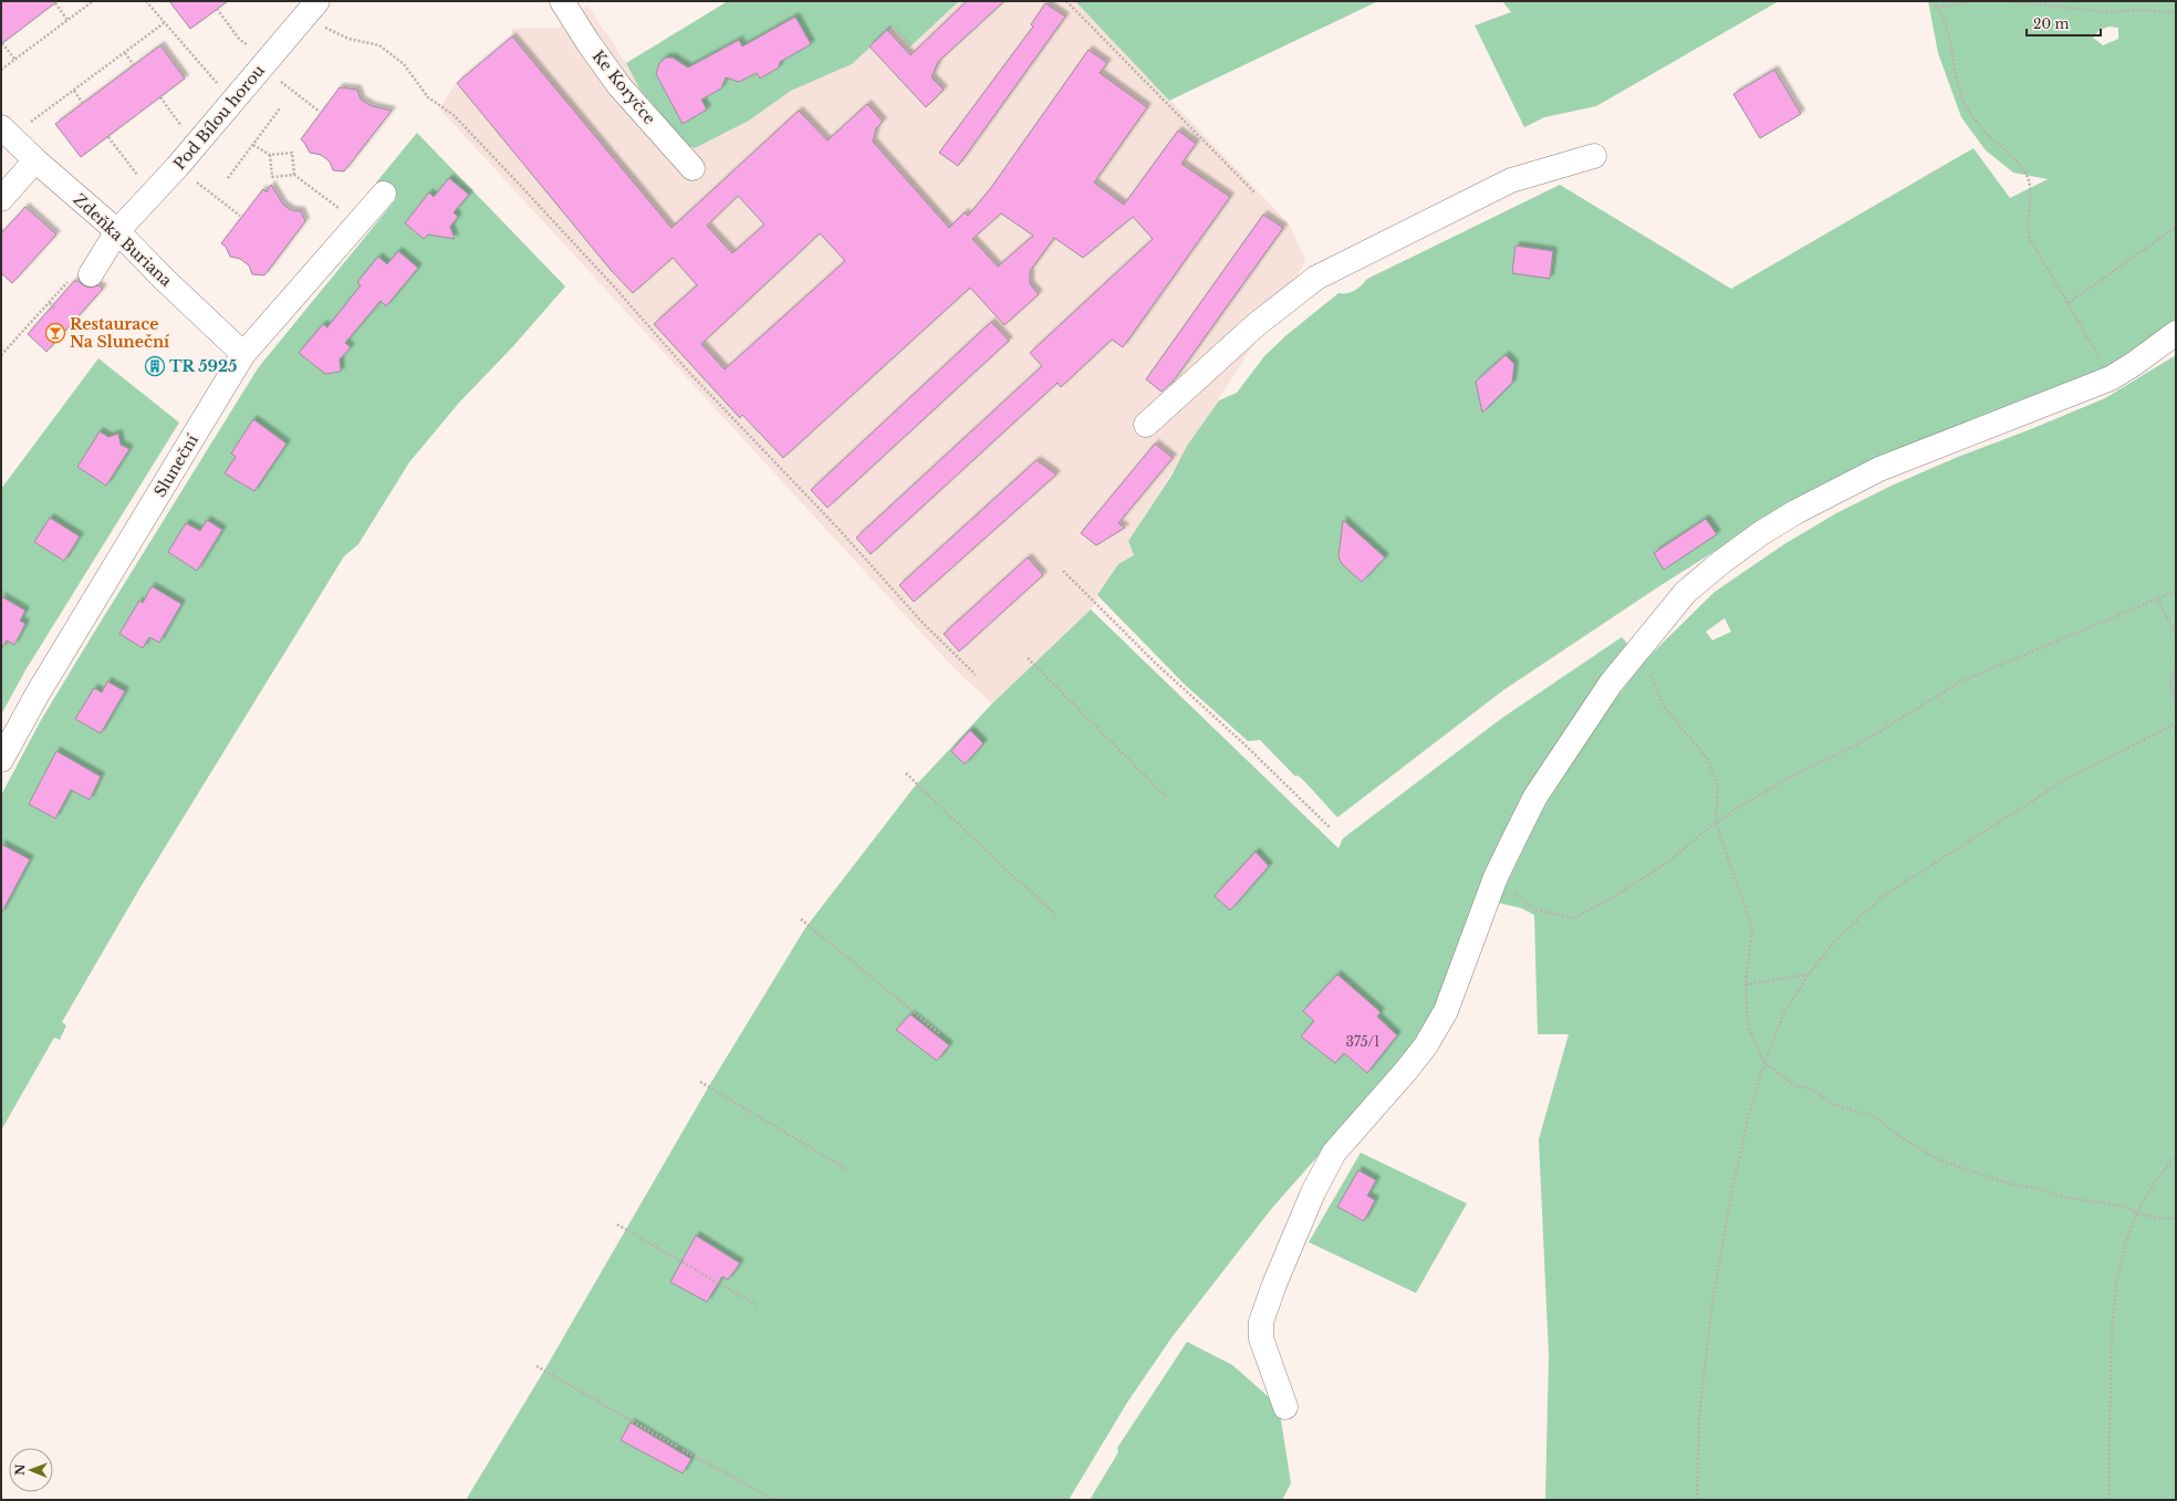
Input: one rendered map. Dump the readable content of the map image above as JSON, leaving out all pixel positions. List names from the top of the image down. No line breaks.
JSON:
{"streets":{"street":["Ke Koryčce","Pod Bílou horou","Zdeňka Buriana","Sluneční"]},"crossings":[["Pod Bílou horou","Zdeňka Buriana"],["Zdeňka Buriana","Sluneční"]],"places":{"bar":["Restaurace Na Sluneční"],"building":["TR 5925"]},"house_numbers":["375/1"],"scale_bar":"20 m","north":"left"}
